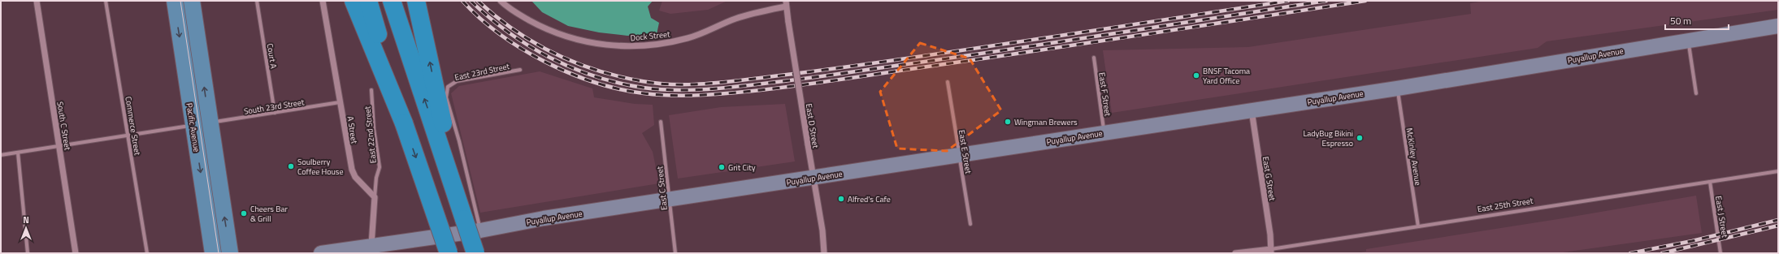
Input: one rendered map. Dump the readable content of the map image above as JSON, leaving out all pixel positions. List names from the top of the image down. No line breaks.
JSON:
{"streets":{"main road":["Puyallup Avenue","Pacific Avenue"],"street":["Dock Street","Court A","East 23rd Street","East F Street","South 23rd Street","South C Street","Commerce Street","East D Street","A Street","East 22nd Street","East E Street","McKinley Avenue","East G Street","East C Street","East 25th Street","East J Street"]},"crossings":[["Dock Street","East D Street"],["Puyallup Avenue","East 23rd Street"],["Puyallup Avenue","East F Street"],["Puyallup Avenue","East D Street"],["Puyallup Avenue","East E Street"],["Puyallup Avenue","McKinley Avenue"],["Puyallup Avenue","East G Street"],["Puyallup Avenue","East C Street"],["Court A","South 23rd Street"],["South 23rd Street","Pacific Avenue"],["South 23rd Street","A Street"],["A Street","East 22nd Street"],["McKinley Avenue","East 25th Street"],["East G Street","East 25th Street"],["East 25th Street","East J Street"]],"places":["BNSF Tacoma Yard Office","Wingman Brewers","LadyBug Bikini Espresso","Soulberry Coffee House","Grit City","Alfred's Cafe","Cheers Bar & Grill"],"scale_bar":"50 m","north":"top"}
